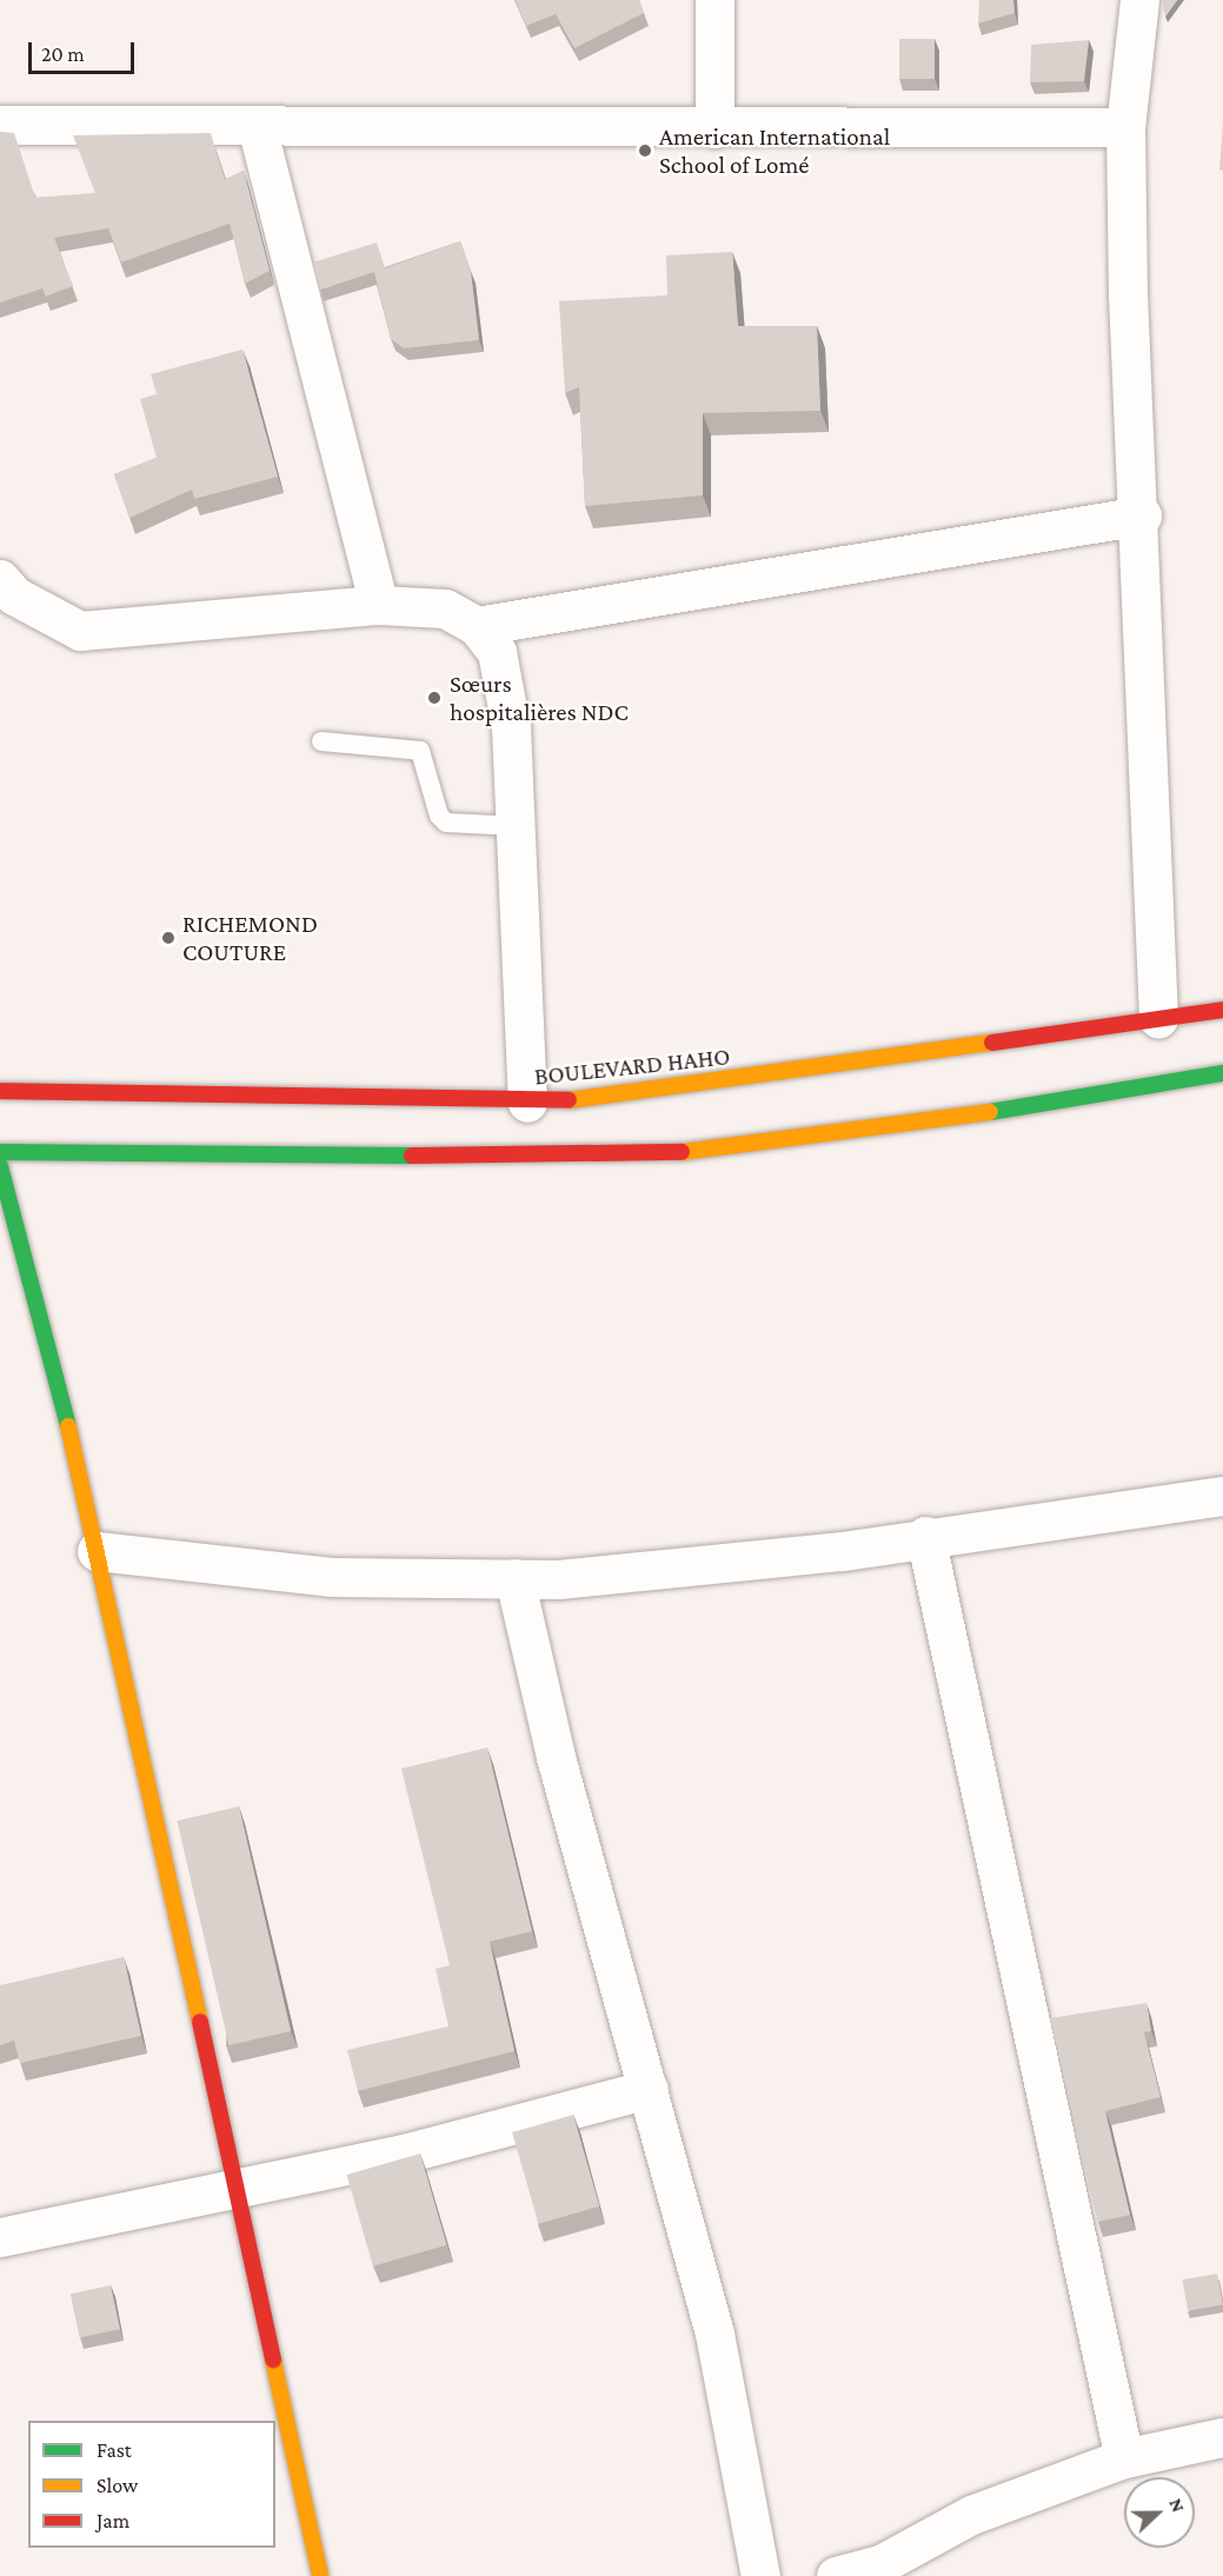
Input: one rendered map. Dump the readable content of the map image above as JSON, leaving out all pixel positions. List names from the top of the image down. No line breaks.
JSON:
{"streets":{"main road":["BOULEVARD HAHO"]},"places":["American International School of Lomé","Sœurs hospitalières NDC","RICHEMOND COUTURE"],"legend":["Fast","Slow","Jam"],"scale_bar":"20 m","north":"right"}
